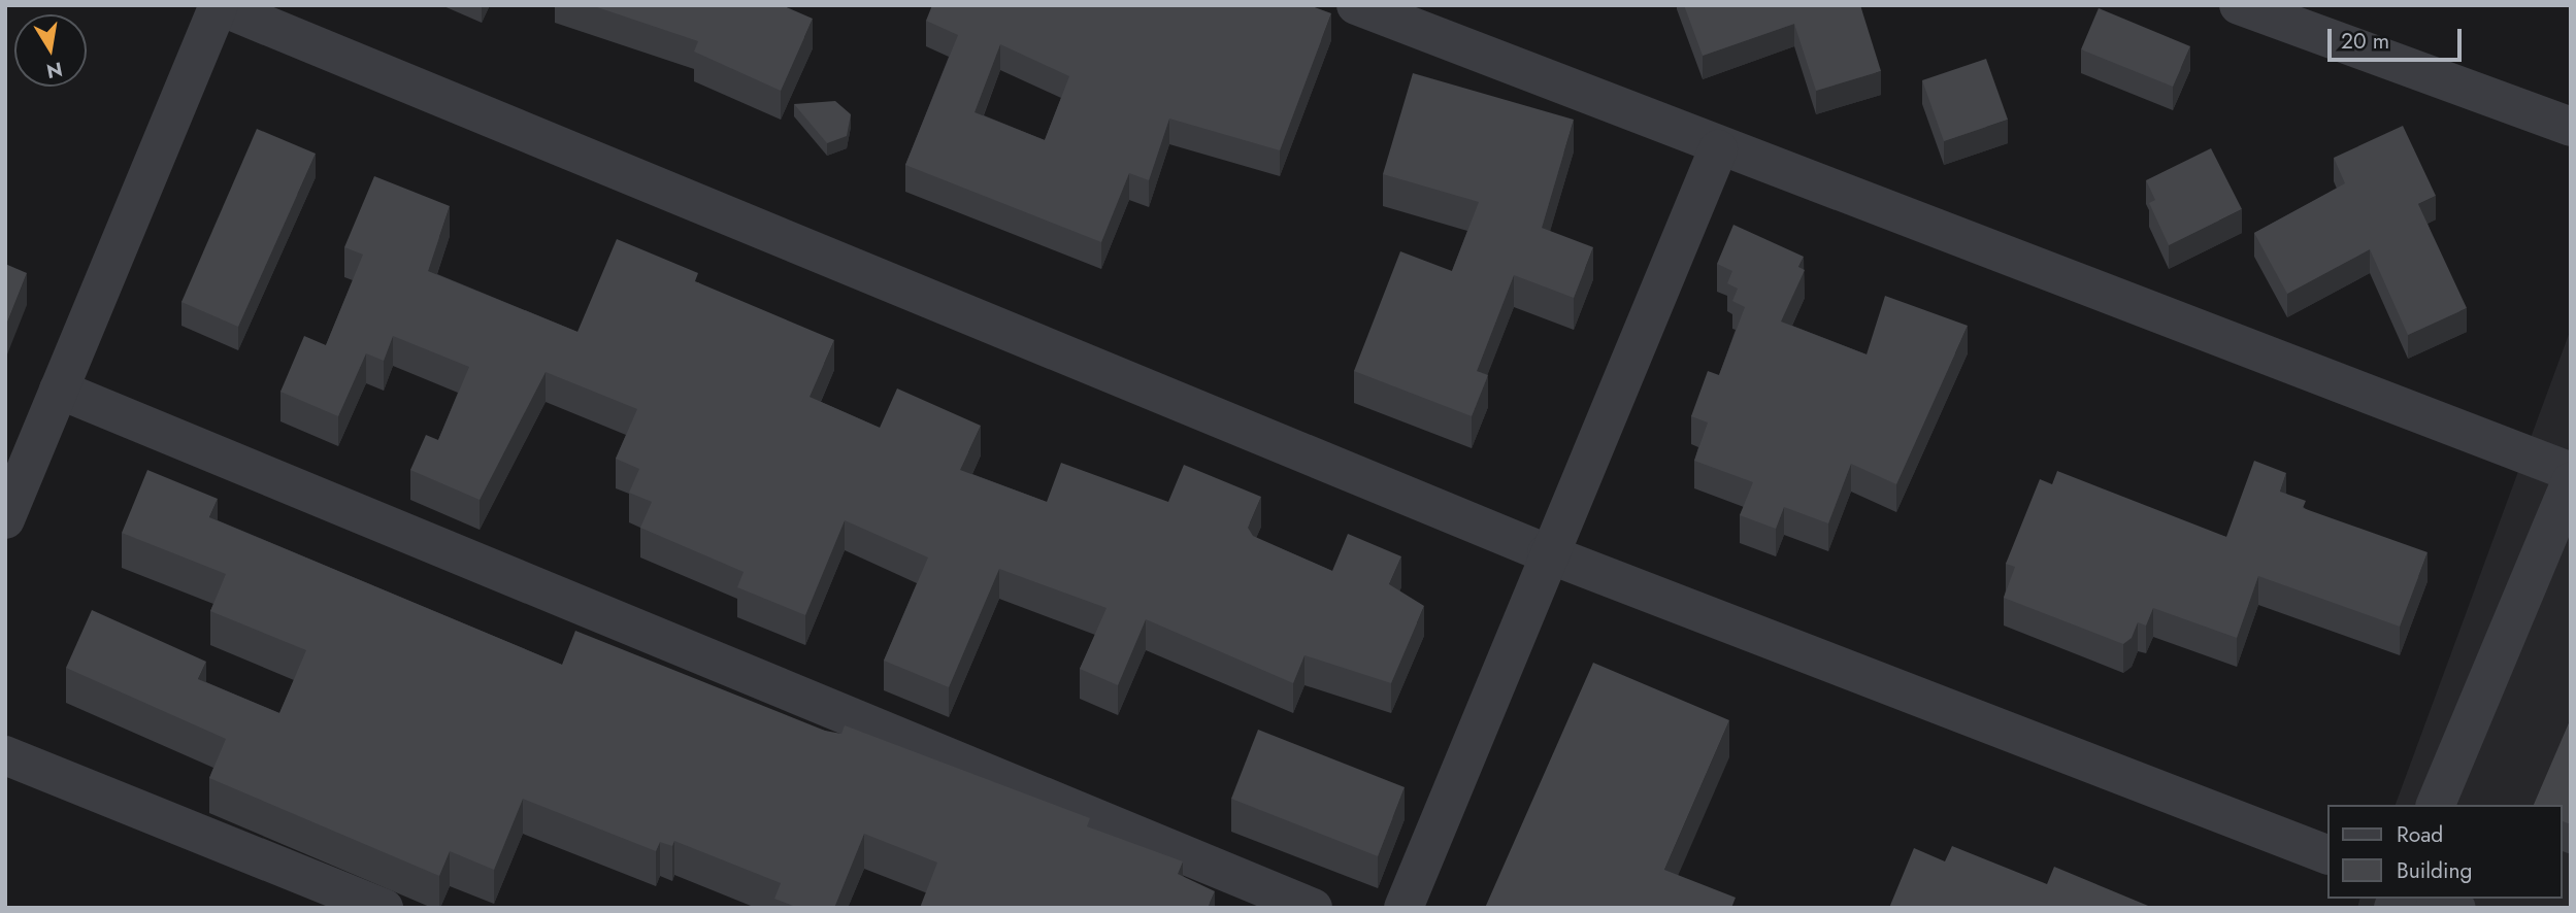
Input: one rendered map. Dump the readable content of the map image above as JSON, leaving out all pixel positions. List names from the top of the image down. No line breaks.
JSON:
{"legend":["Road","Building"],"scale_bar":"20 m","north":"bottom"}
